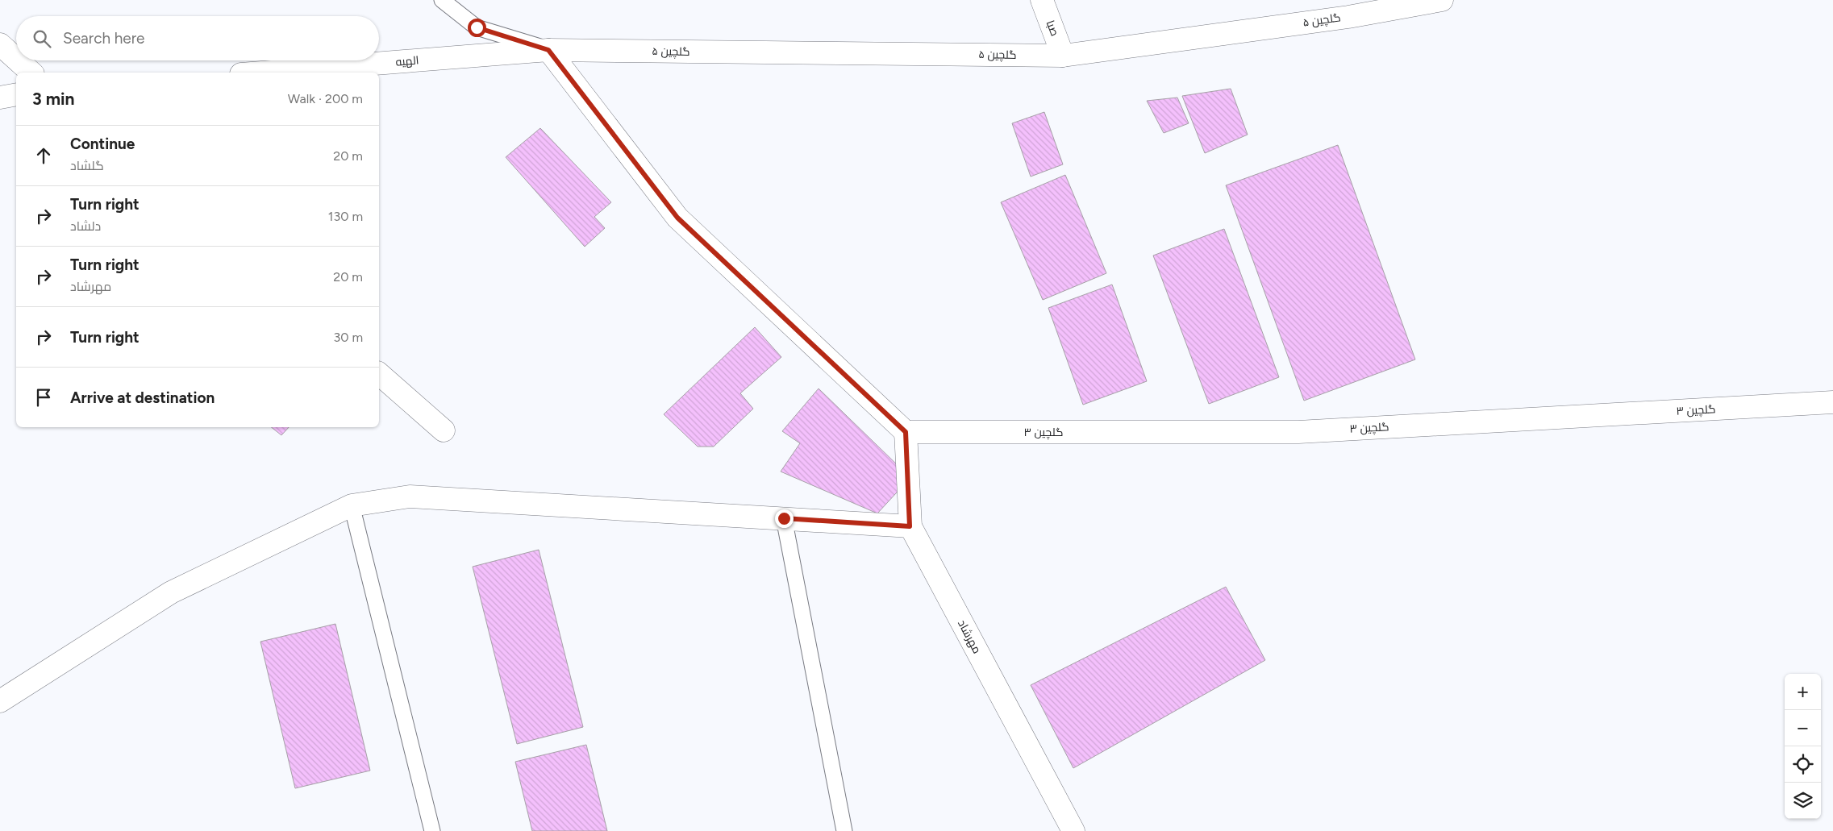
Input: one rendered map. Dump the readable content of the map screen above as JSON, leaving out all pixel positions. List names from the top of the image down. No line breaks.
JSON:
{"streets":{"street":["گلچین ۵","صبا","الهیه","گلچین ۳","مهرشاد"]},"crossings":[["گلچین ۵","صبا"],["گلچین ۵","الهیه"],["گلچین ۳","مهرشاد"]],"page":{"search":"Search here","heading":["3 min","Walk · 200 m"],"list":[["Continue","گلشاد","20 m"],["Turn right","دلشاد","130 m"],["Turn right","مهرشاد","20 m"],["Turn right","30 m"],"Arrive at destination"],"map_buttons":["+","−"]}}
